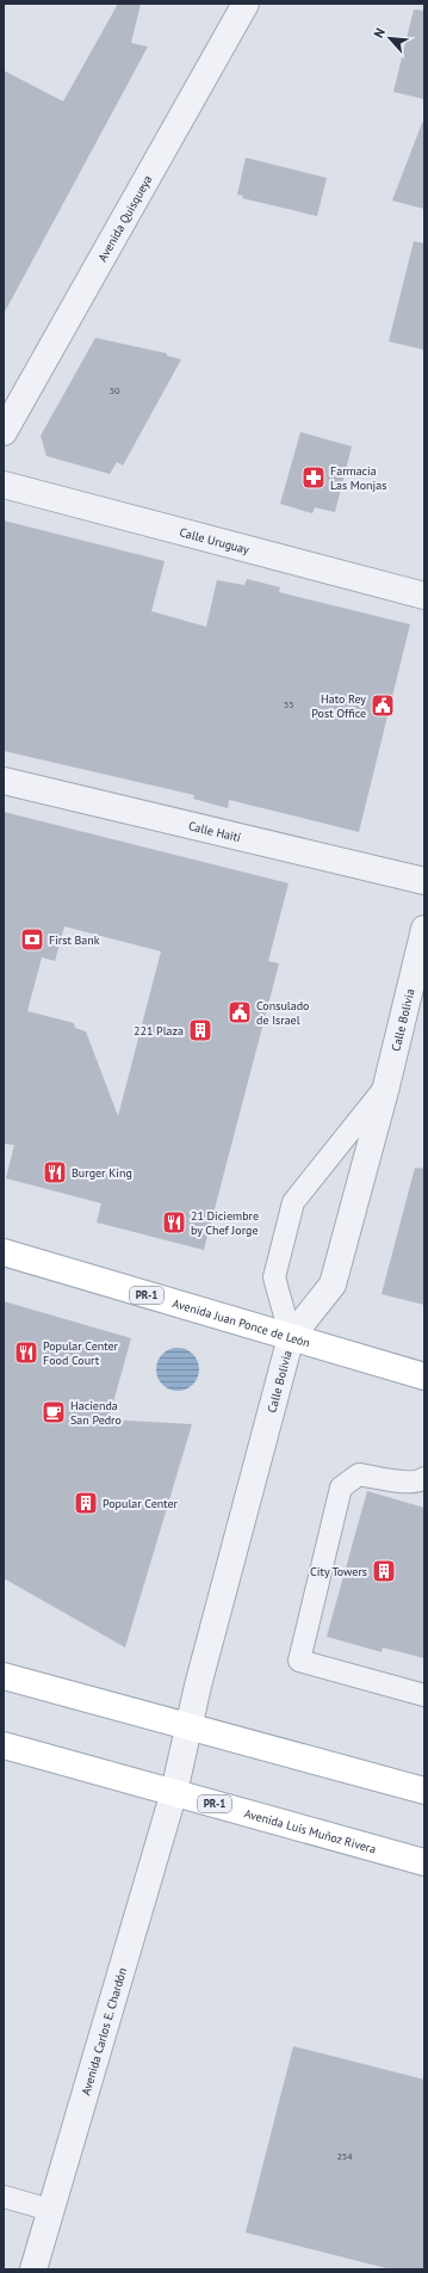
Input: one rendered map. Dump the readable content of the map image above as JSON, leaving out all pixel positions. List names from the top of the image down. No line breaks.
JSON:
{"streets":{"main road":["PR-1","Avenida Juan Ponce de León","Avenida Luis Muñoz Rivera"],"street":["Avenida Quisqueya","Calle Uruguay","Calle Haití","Calle Bolivia","Avenida Carlos E. Chardón"]},"crossings":[["Calle Bolivia","Avenida Juan Ponce de León"],["Calle Bolivia","Avenida Luis Muñoz Rivera"],["Calle Bolivia","Avenida Carlos E. Chardón"],["Avenida Luis Muñoz Rivera","Avenida Carlos E. Chardón"]],"places":{"pharmacy":["Farmacia Las Monjas"],"public building":["Hato Rey Post Office","Consulado de Israel"],"bank":["First Bank"],"building":["221 Plaza","Popular Center","City Towers"],"restaurant":["Burger King","21 Diciembre by Chef Jorge","Popular Center Food Court"],"cafe":["Hacienda San Pedro"]},"house_numbers":["50","33","254"],"north":"top left"}
